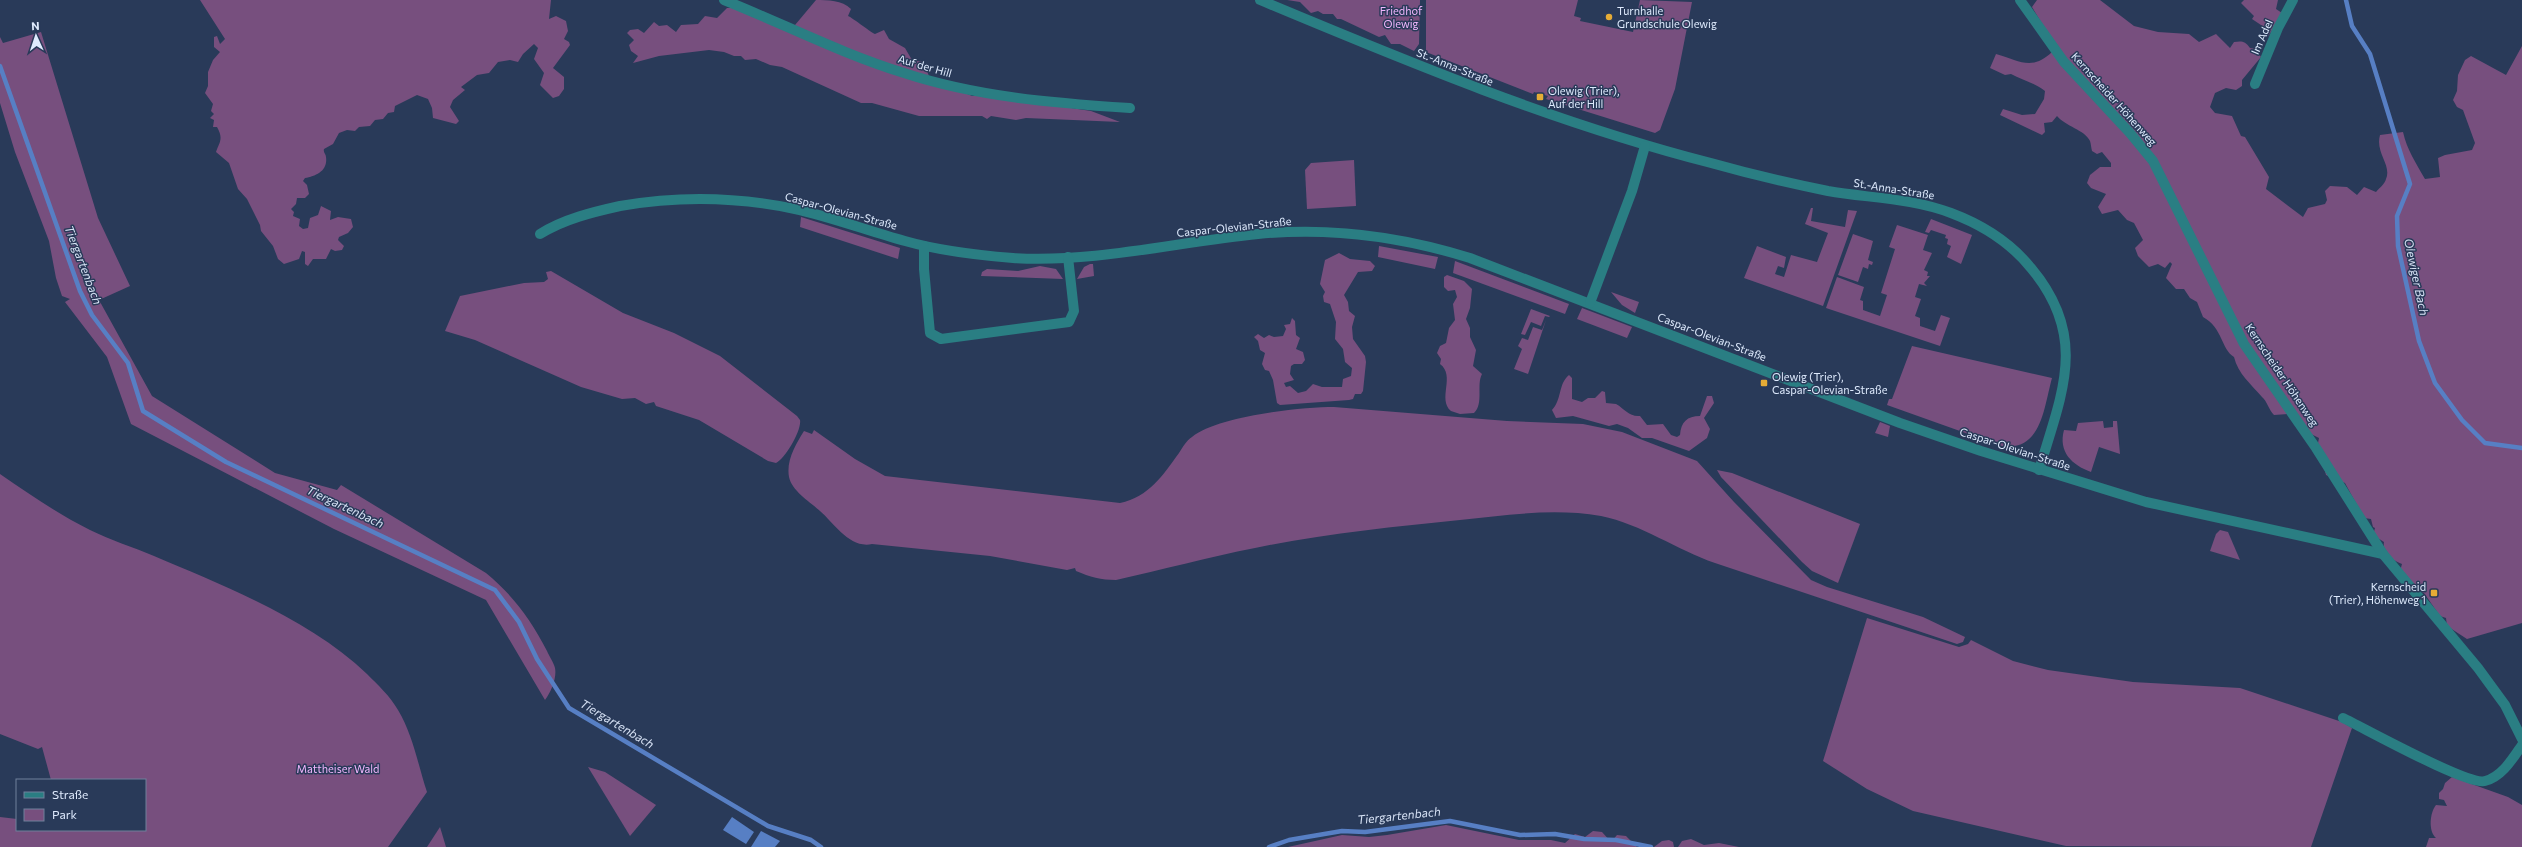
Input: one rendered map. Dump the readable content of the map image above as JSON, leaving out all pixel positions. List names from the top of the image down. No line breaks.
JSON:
{"streets":{"street":["Im Adel","Auf der Hill","St.-Anna-Straße","Kernscheider Höhenweg","Caspar-Olevian-Straße"]},"crossings":[["St.-Anna-Straße","Caspar-Olevian-Straße"],["Kernscheider Höhenweg","Caspar-Olevian-Straße"]],"water":["Tiergartenbach","Olewiger Bach"],"parks":["Friedhof Olewig","Mattheiser Wald"],"places":{"other":["Turnhalle Grundschule Olewig"],"transit":["Olewig (Trier), Auf der Hill","Olewig (Trier), Caspar-Olevian-Straße","Kernscheid (Trier), Höhenweg 1"]},"legend":["Straße","Park"],"north":"top"}
